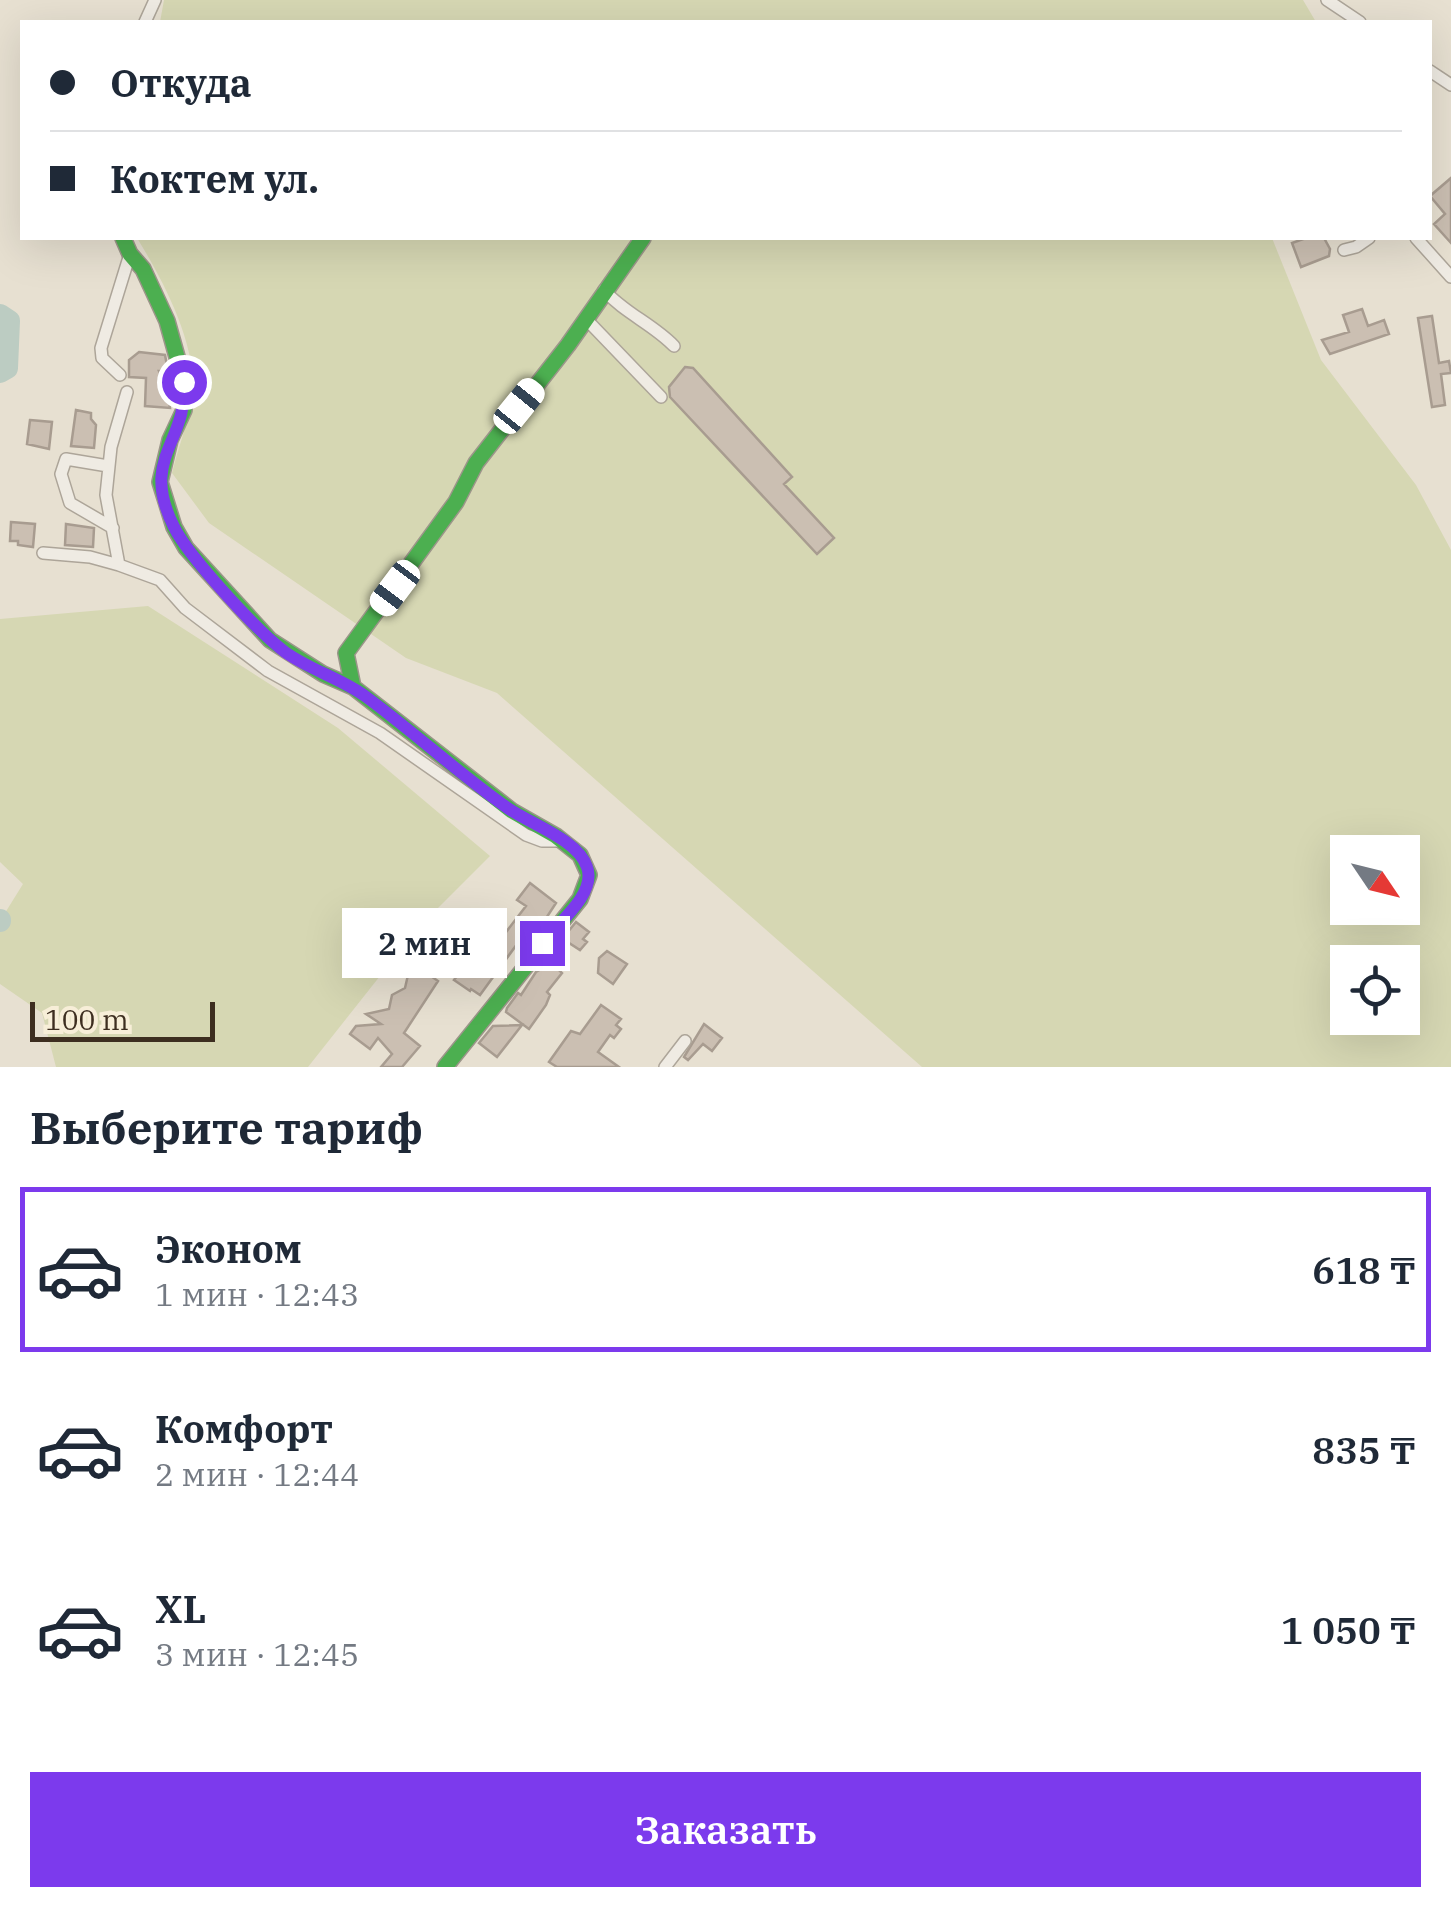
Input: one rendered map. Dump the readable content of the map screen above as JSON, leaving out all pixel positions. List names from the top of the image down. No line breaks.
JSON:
{"scale_bar":"100 m","north":"bottom right","page":{"banner":["Откуда","Коктем ул."],"bubble":"2 мин","scale":"100 m","heading":"Выберите тариф","list":[{"name":"Эконом","note":"1 мин · 12:43","value":"618 ₸"},{"name":"Комфорт","note":"2 мин · 12:44","value":"835 ₸"},{"name":"XL","note":"3 мин · 12:45","value":"1 050 ₸"}],"buttons":"Заказать"}}
